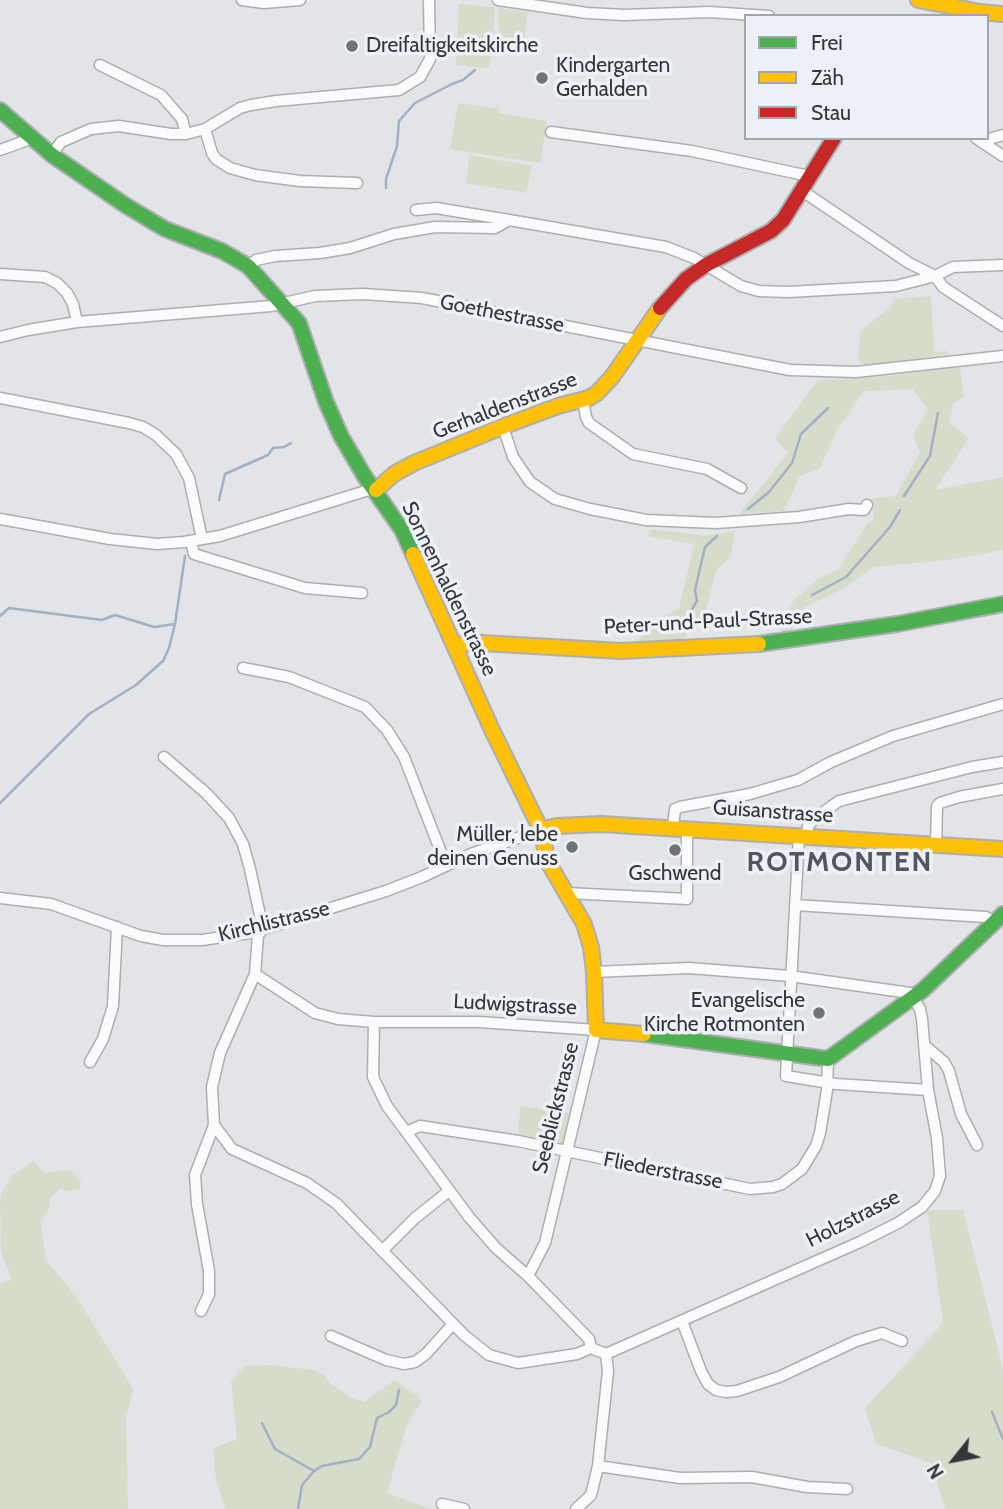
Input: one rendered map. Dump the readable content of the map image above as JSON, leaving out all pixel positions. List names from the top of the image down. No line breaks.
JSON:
{"streets":{"street":["Goethestrasse","Gerhaldenstrasse","Sonnenhaldenstrasse","Peter-und-Paul-Strasse","Guisanstrasse","Kirchlistrasse","Ludwigstrasse","Seeblickstrasse","Fliederstrasse","Holzstrasse"]},"crossings":[["Goethestrasse","Gerhaldenstrasse"],["Goethestrasse","Sonnenhaldenstrasse"],["Gerhaldenstrasse","Sonnenhaldenstrasse"],["Sonnenhaldenstrasse","Peter-und-Paul-Strasse"],["Sonnenhaldenstrasse","Guisanstrasse"],["Sonnenhaldenstrasse","Kirchlistrasse"],["Sonnenhaldenstrasse","Seeblickstrasse"],["Guisanstrasse","Kirchlistrasse"],["Guisanstrasse","Seeblickstrasse"],["Kirchlistrasse","Seeblickstrasse"],["Ludwigstrasse","Seeblickstrasse"],["Ludwigstrasse","Fliederstrasse"],["Seeblickstrasse","Fliederstrasse"]],"districts":["ROTMONTEN"],"places":["Dreifaltigkeitskirche","Kindergarten Gerhalden","Müller, lebe deinen Genuss","Gschwend","Evangelische Kirche Rotmonten"],"legend":["Frei","Zäh","Stau"],"north":"bottom left"}
